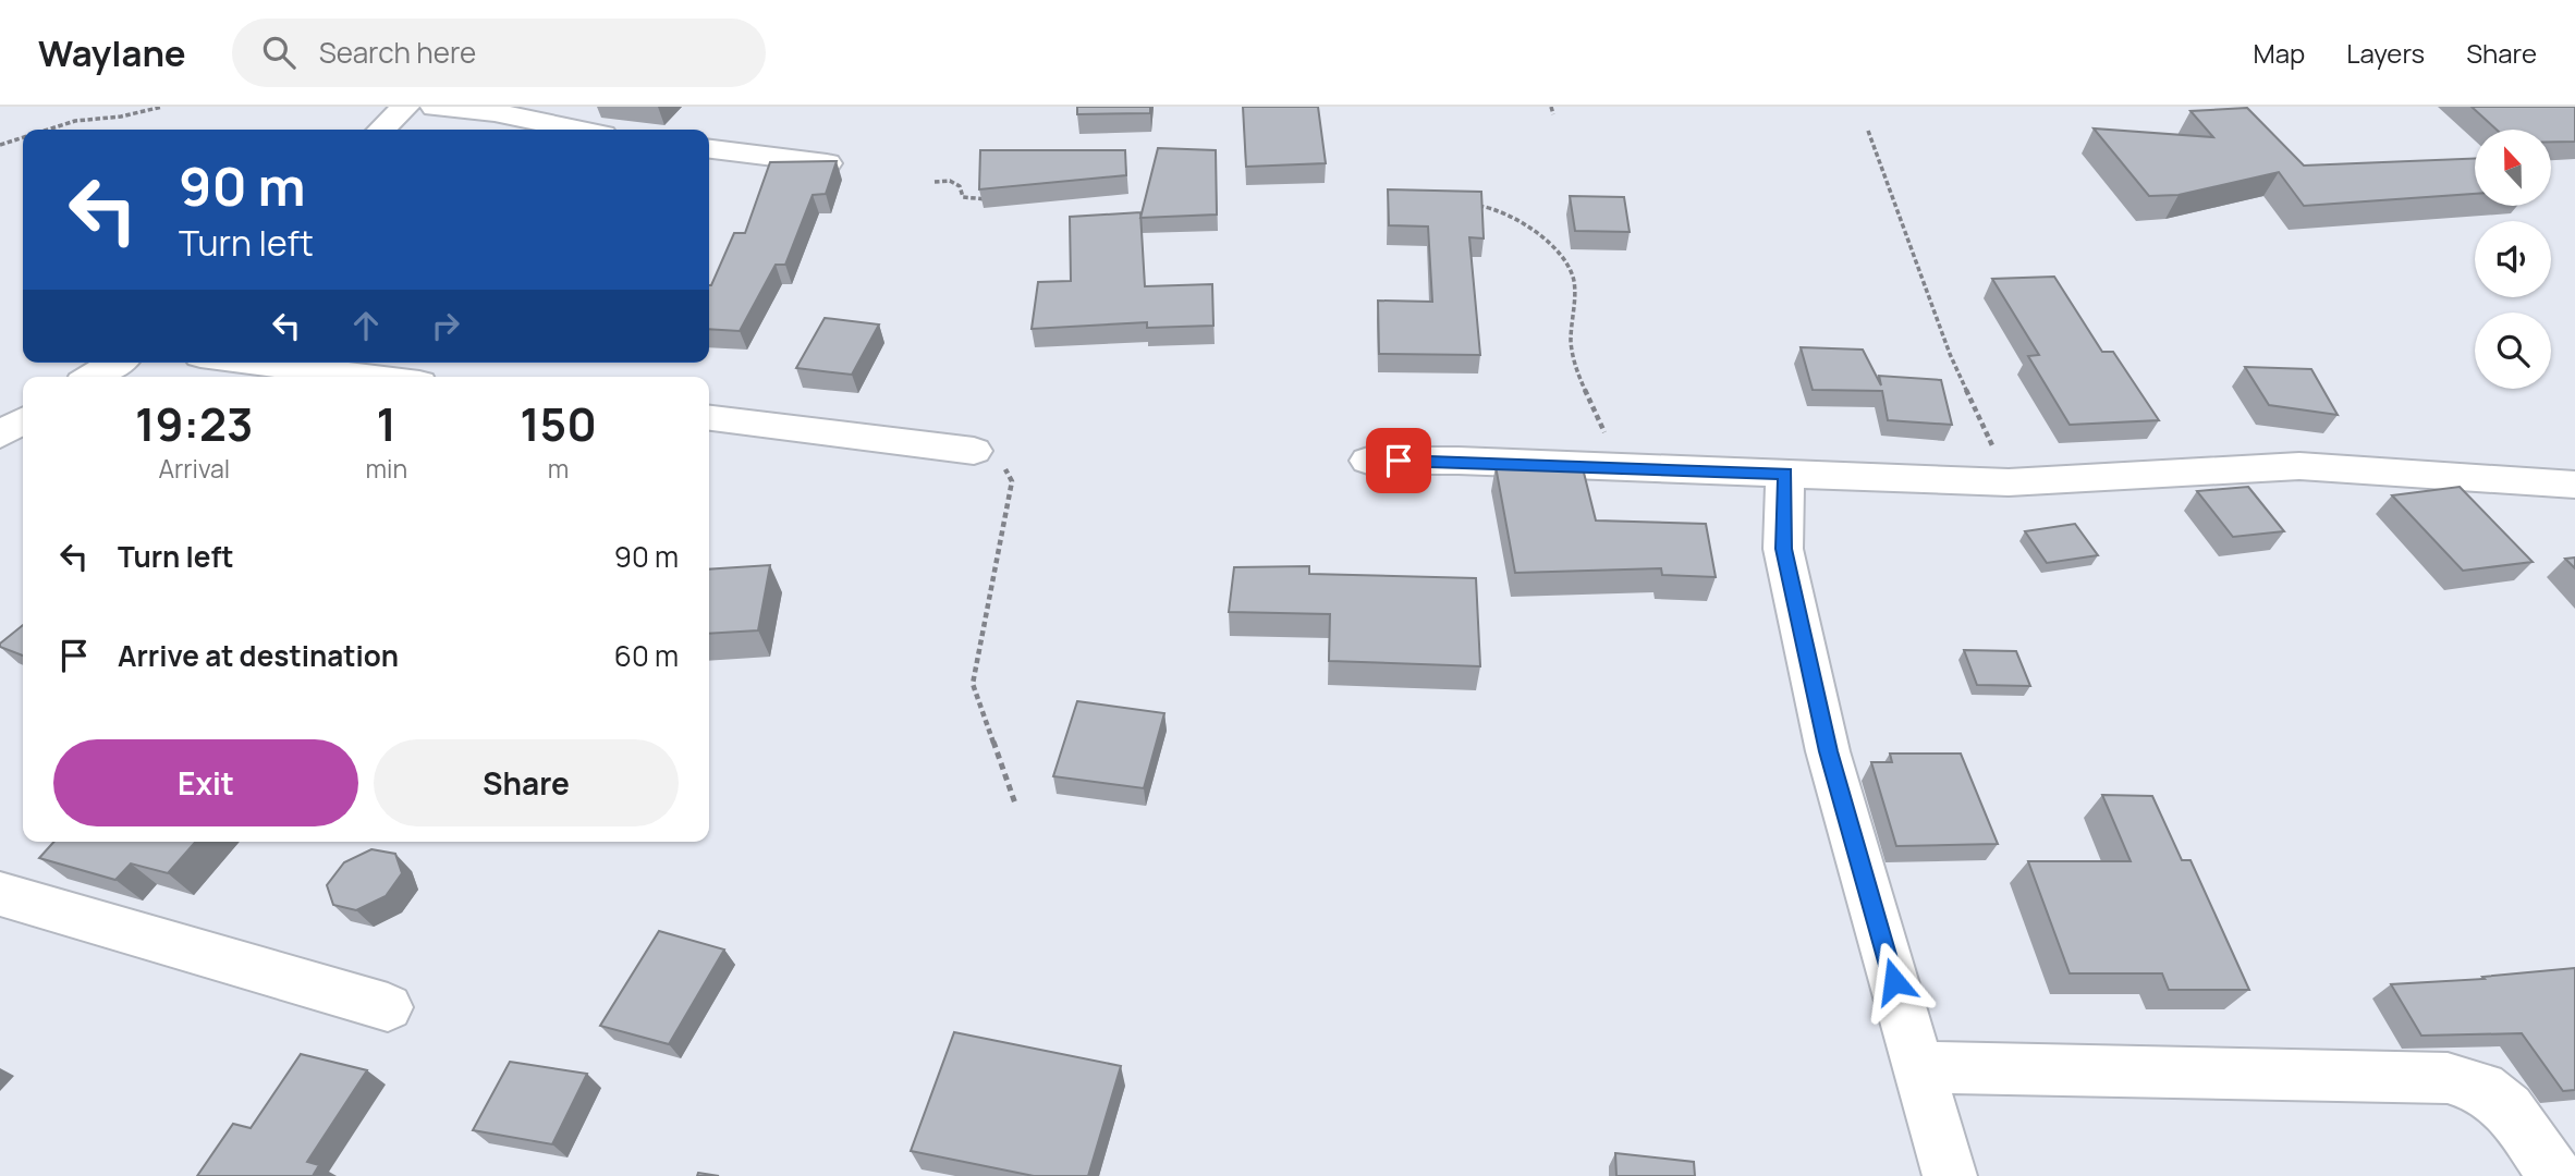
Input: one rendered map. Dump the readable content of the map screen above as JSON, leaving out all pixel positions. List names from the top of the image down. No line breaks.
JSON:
{"north":"top","page":{"header":"Waylane","search":"Search here","nav":["Map","Layers","Share"],"turn":["90 m","Turn left"],"eta":["19:23","Arrival","1","min","150","m"],"list":[{"name":"Turn left","value":"90 m"},{"name":"Arrive at destination","value":"60 m"}],"buttons":["Exit","Share"]}}
